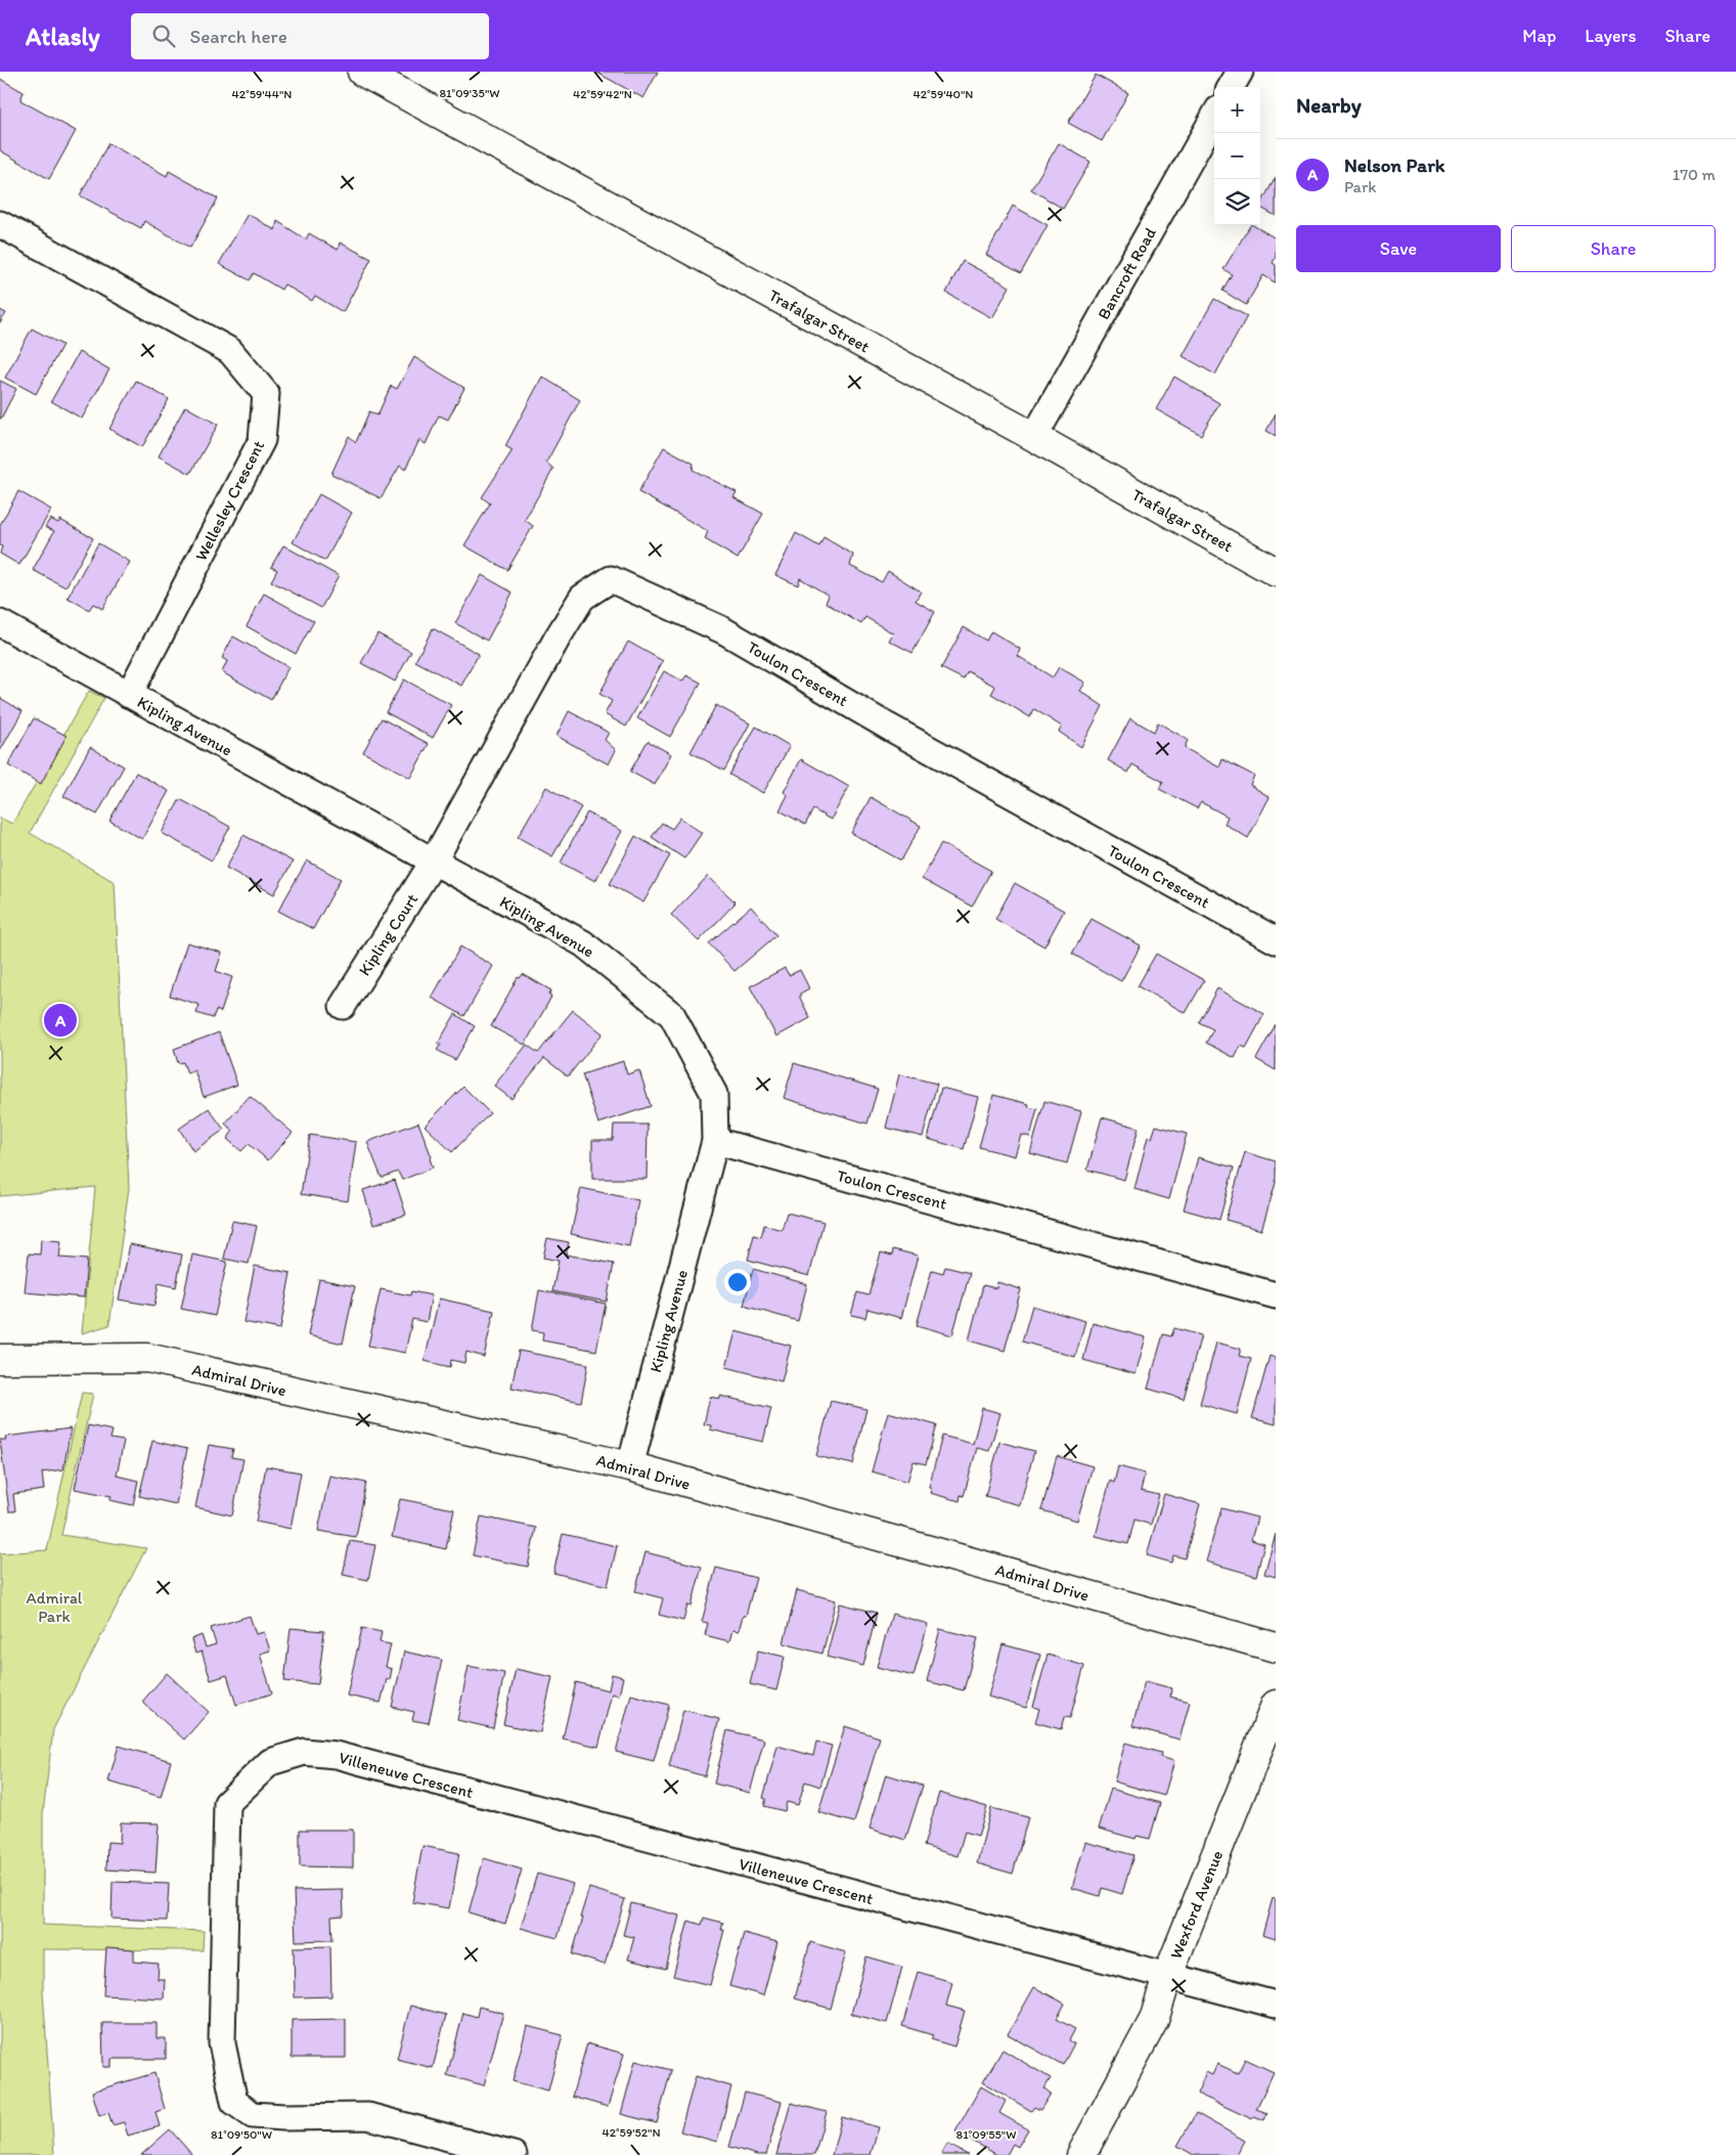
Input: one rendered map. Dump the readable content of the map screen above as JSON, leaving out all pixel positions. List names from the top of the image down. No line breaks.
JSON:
{"streets":{"street":["Bancroft Road","Trafalgar Street","Wellesley Crescent","Toulon Crescent","Kipling Avenue","Kipling Court","Admiral Drive","Villeneuve Crescent","Wexford Avenue"]},"crossings":[["Bancroft Road","Trafalgar Street"],["Wellesley Crescent","Kipling Avenue"],["Toulon Crescent","Kipling Avenue"],["Toulon Crescent","Kipling Court"],["Kipling Avenue","Kipling Court"],["Kipling Avenue","Admiral Drive"],["Villeneuve Crescent","Wexford Avenue"]],"parks":["Admiral Park"],"page":{"header":"Atlasly","search":"Search here","nav":["Map","Layers","Share"],"heading":"Nearby","map_buttons":["+","−"],"list":[{"mark":"A","name":"Nelson Park","note":"Park","value":"170 m"}],"buttons":["Save","Share"],"pins":"A"},"coordinates":["81°09'35\"W","42°59'44\"N","42°59'42\"N","42°59'40\"N","42°59'52\"N","81°09'50\"W","81°09'55\"W"]}
